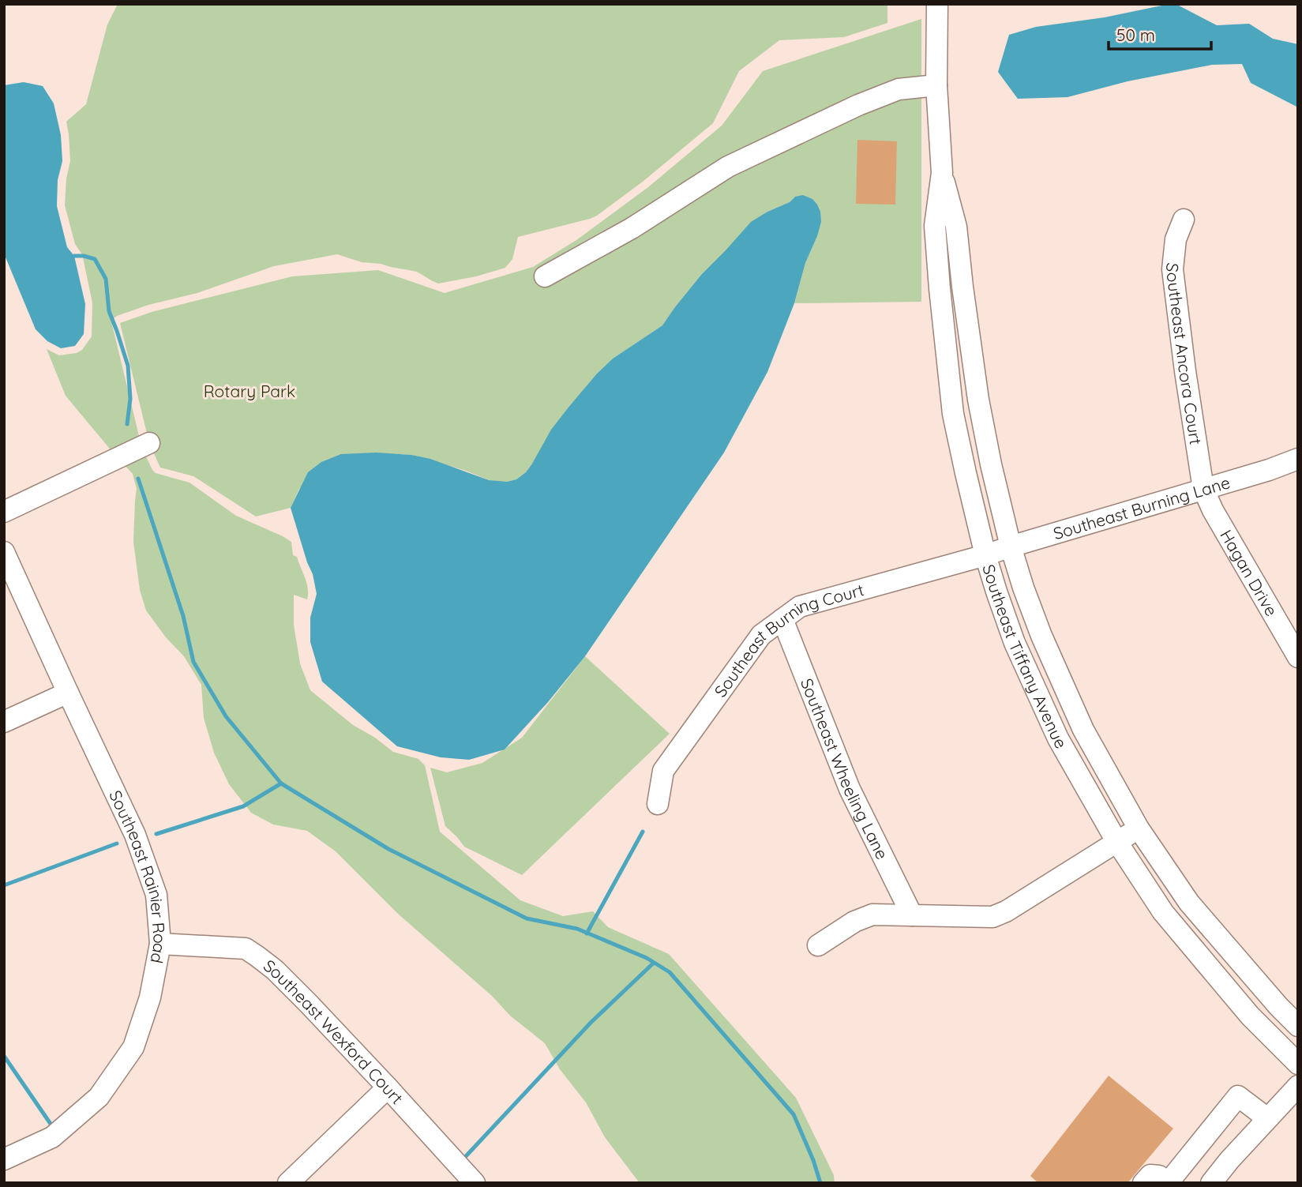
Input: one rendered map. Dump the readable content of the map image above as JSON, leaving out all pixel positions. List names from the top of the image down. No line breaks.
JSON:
{"streets":{"street":["Southeast Ancora Court","Southeast Burning Lane","Hagan Drive","Southeast Burning Court","Southeast Tiffany Avenue","Southeast Wheeling Lane","Southeast Rainier Road","Southeast Wexford Court"]},"crossings":[["Southeast Ancora Court","Southeast Burning Lane"],["Southeast Ancora Court","Hagan Drive"],["Southeast Burning Lane","Hagan Drive"],["Southeast Burning Lane","Southeast Burning Court"],["Southeast Burning Lane","Southeast Tiffany Avenue"],["Southeast Burning Court","Southeast Tiffany Avenue"],["Southeast Burning Court","Southeast Wheeling Lane"],["Southeast Rainier Road","Southeast Wexford Court"]],"parks":["Rotary Park"],"scale_bar":"50 m"}
